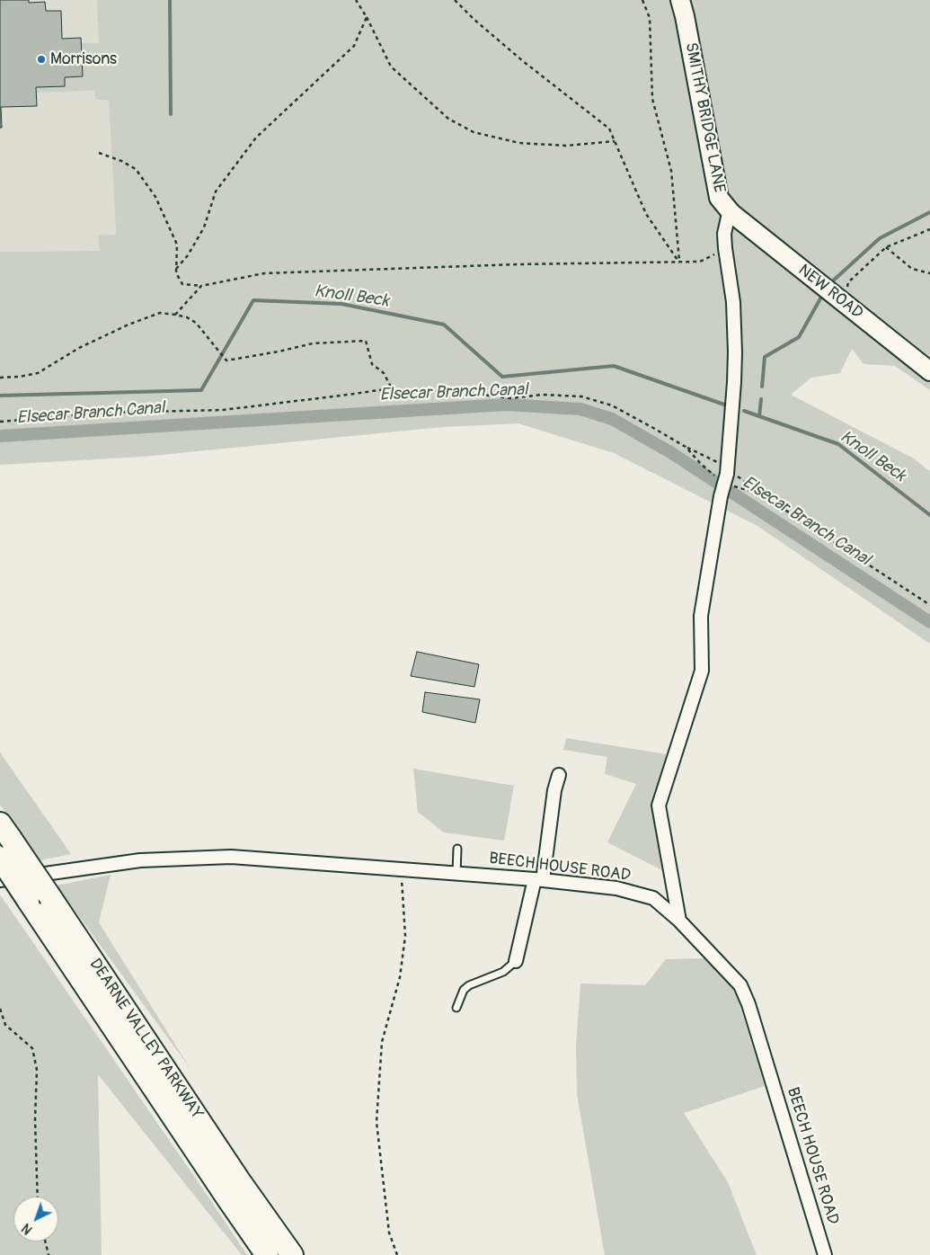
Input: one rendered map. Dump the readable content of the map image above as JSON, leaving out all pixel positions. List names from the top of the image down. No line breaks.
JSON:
{"streets":{"highway":["DEARNE VALLEY PARKWAY"],"main road":["SMITHY BRIDGE LANE","NEW ROAD"],"street":["BEECH HOUSE ROAD"]},"crossings":[["SMITHY BRIDGE LANE","NEW ROAD"],["SMITHY BRIDGE LANE","BEECH HOUSE ROAD"]],"water":["Knoll Beck","Elsecar Branch Canal"],"places":["Morrisons"],"north":"bottom left"}
